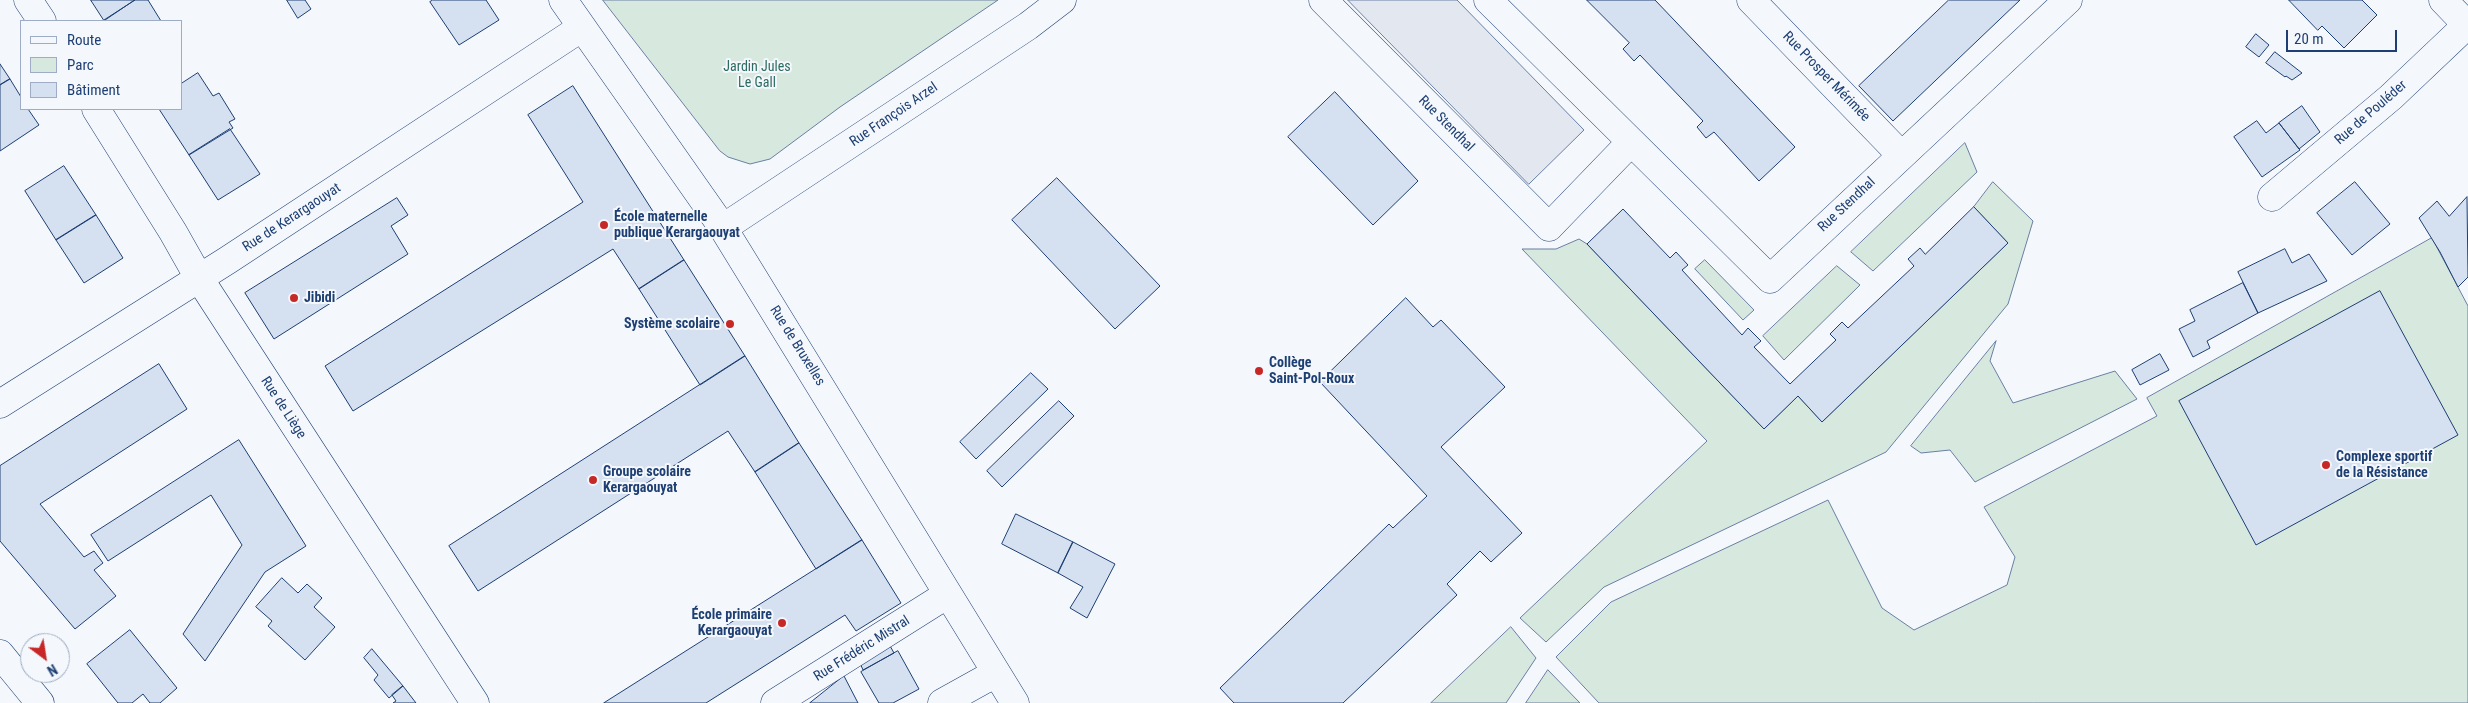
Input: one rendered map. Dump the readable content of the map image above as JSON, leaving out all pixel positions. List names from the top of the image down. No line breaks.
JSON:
{"streets":{"street":["Rue Prosper Mérimée","Rue de Pouléder","Rue François Arzel","Rue Stendhal","Rue de Kerargaouyat","Rue de Bruxelles","Rue de Liège","Rue Frédéric Mistral"]},"crossings":[["Rue Prosper Mérimée","Rue Stendhal"],["Rue François Arzel","Rue de Bruxelles"],["Rue de Kerargaouyat","Rue de Bruxelles"],["Rue de Kerargaouyat","Rue de Liège"],["Rue de Bruxelles","Rue Frédéric Mistral"]],"parks":["Jardin Jules Le Gall"],"places":["École maternelle publique Kerargaouyat","Jibidi","Système scolaire","Collège Saint-Pol-Roux","Complexe sportif de la Résistance","Groupe scolaire Kerargaouyat","École primaire Kerargaouyat"],"legend":["Route","Parc","Bâtiment"],"scale_bar":"20 m","north":"bottom right"}
